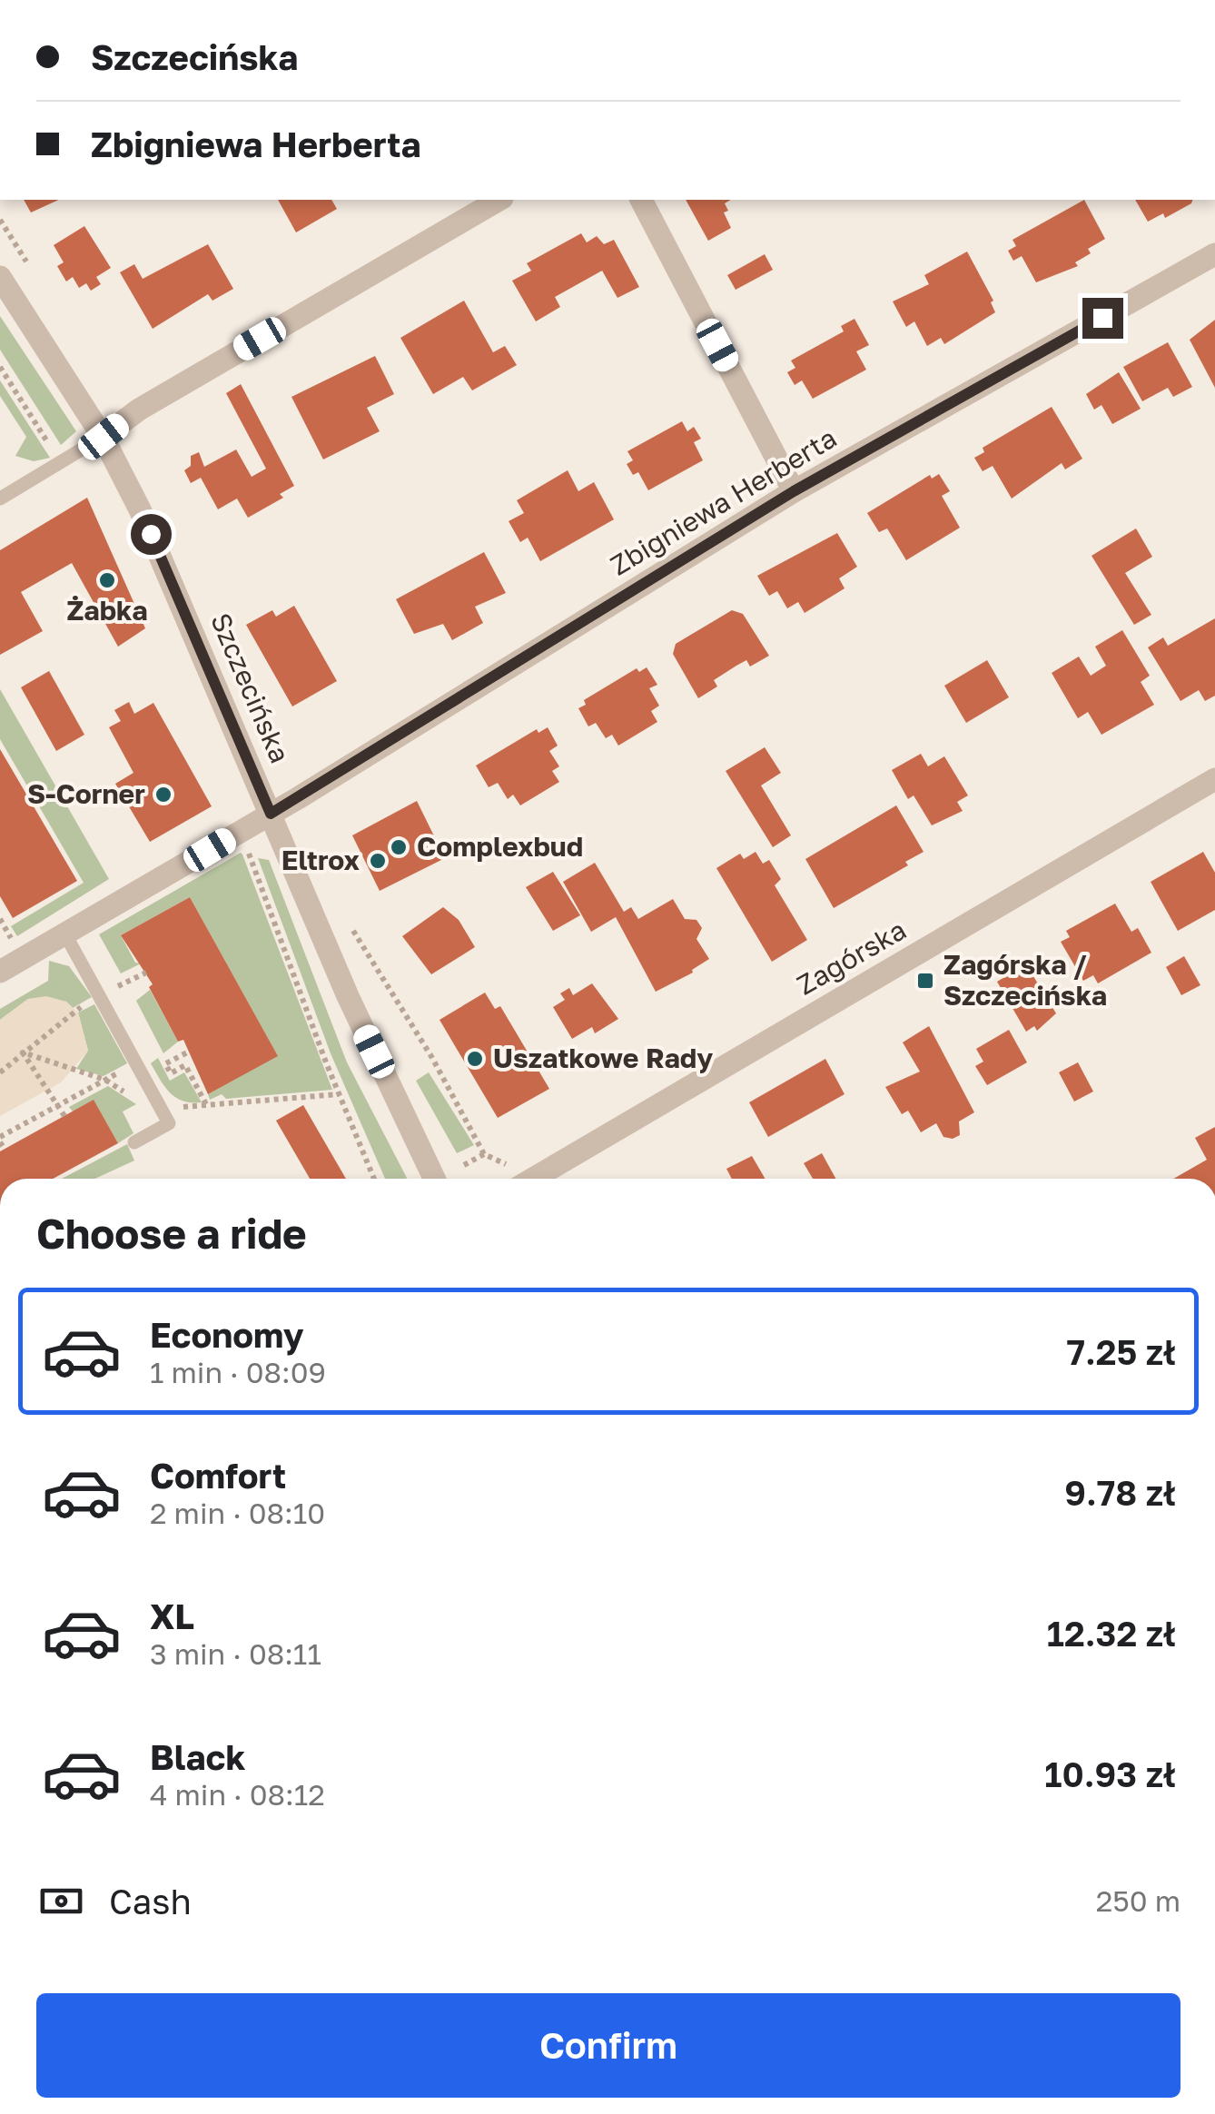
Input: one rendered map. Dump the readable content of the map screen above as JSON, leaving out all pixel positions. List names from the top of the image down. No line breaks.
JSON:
{"streets":{"street":["Zbigniewa Herberta","Szczecińska","Zagórska"]},"crossings":[["Zbigniewa Herberta","Szczecińska"]],"places":{"other":["Żabka","S-Corner","Complexbud","Eltrox","Uszatkowe Rady"],"transit":["Zagórska / Szczecińska"]},"page":{"banner":["Szczecińska","Zbigniewa Herberta"],"heading":"Choose a ride","list":[{"name":"Economy","note":"1 min · 08:09","value":"7.25 zł"},{"name":"Comfort","note":"2 min · 08:10","value":"9.78 zł"},{"name":"XL","note":"3 min · 08:11","value":"12.32 zł"},{"name":"Black","note":"4 min · 08:12","value":"10.93 zł"}],"pay":["Cash","250 m"],"buttons":"Confirm"}}
